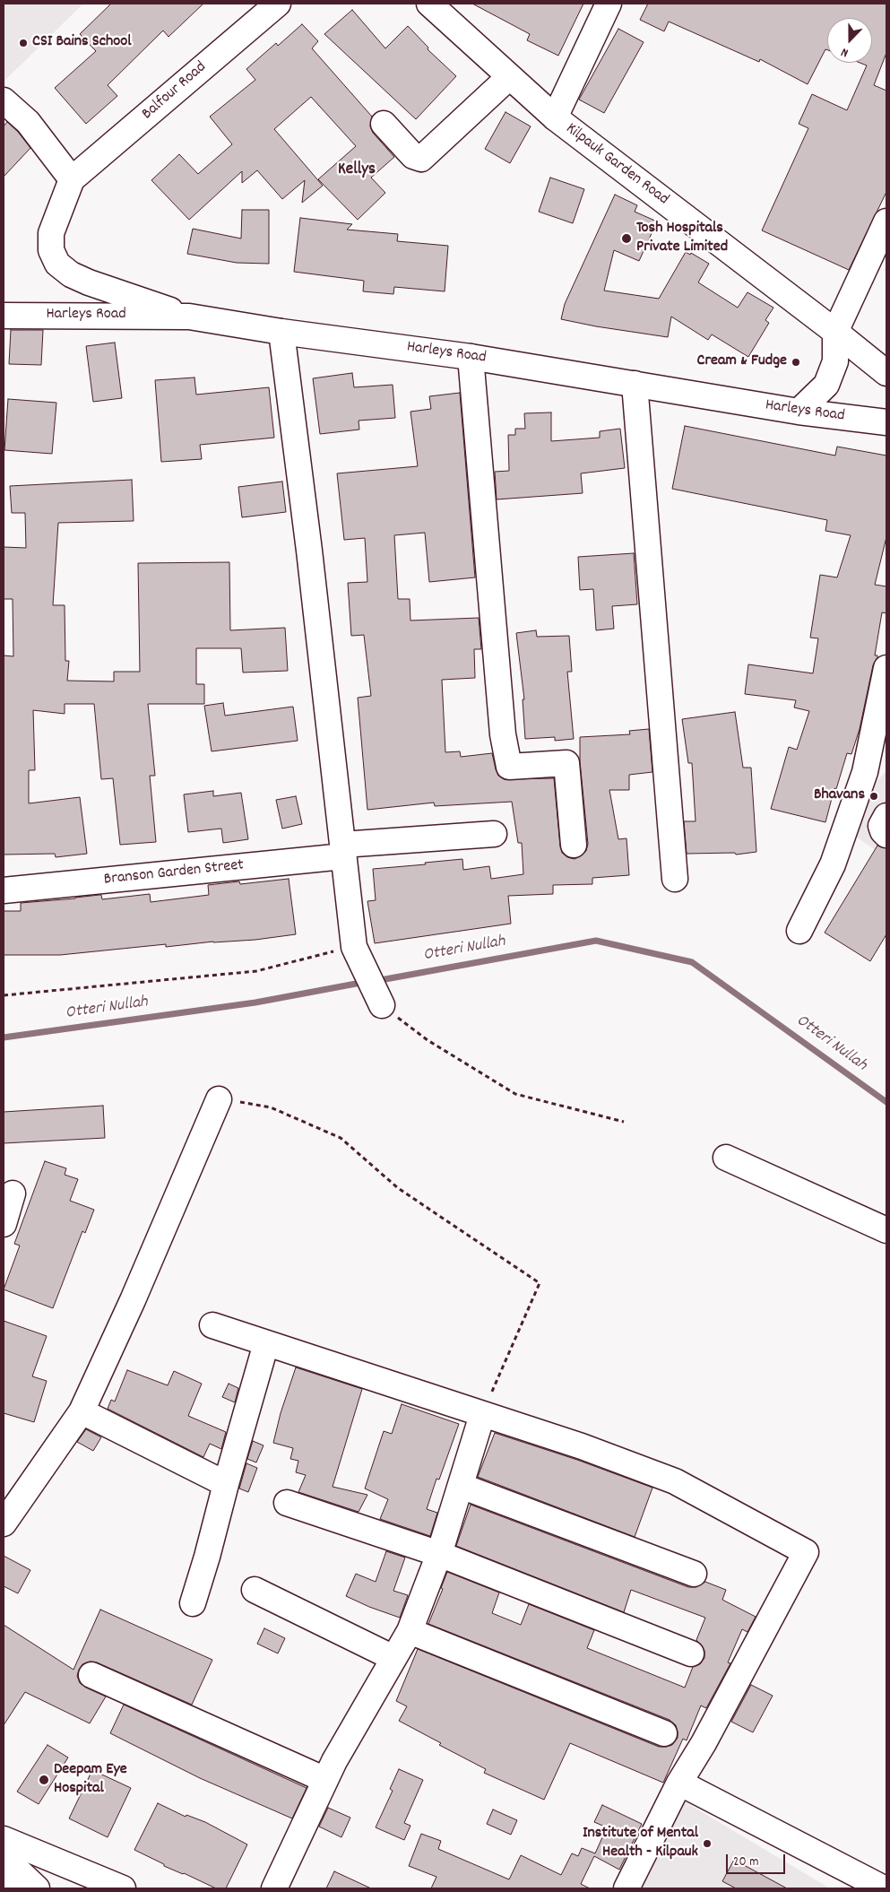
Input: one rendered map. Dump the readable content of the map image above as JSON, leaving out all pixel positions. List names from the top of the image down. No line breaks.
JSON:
{"streets":{"street":["Balfour Road","Kilpauk Garden Road","Harleys Road","Branson Garden Street"]},"districts":["Kellys"],"water":["Otteri Nullah"],"places":["CSI Bains School","Tosh Hospitals Private Limited","Cream & Fudge","Bhavans","Deepam Eye Hospital","Institute of Mental Health - Kilpauk"],"scale_bar":"20 m","north":"bottom"}
